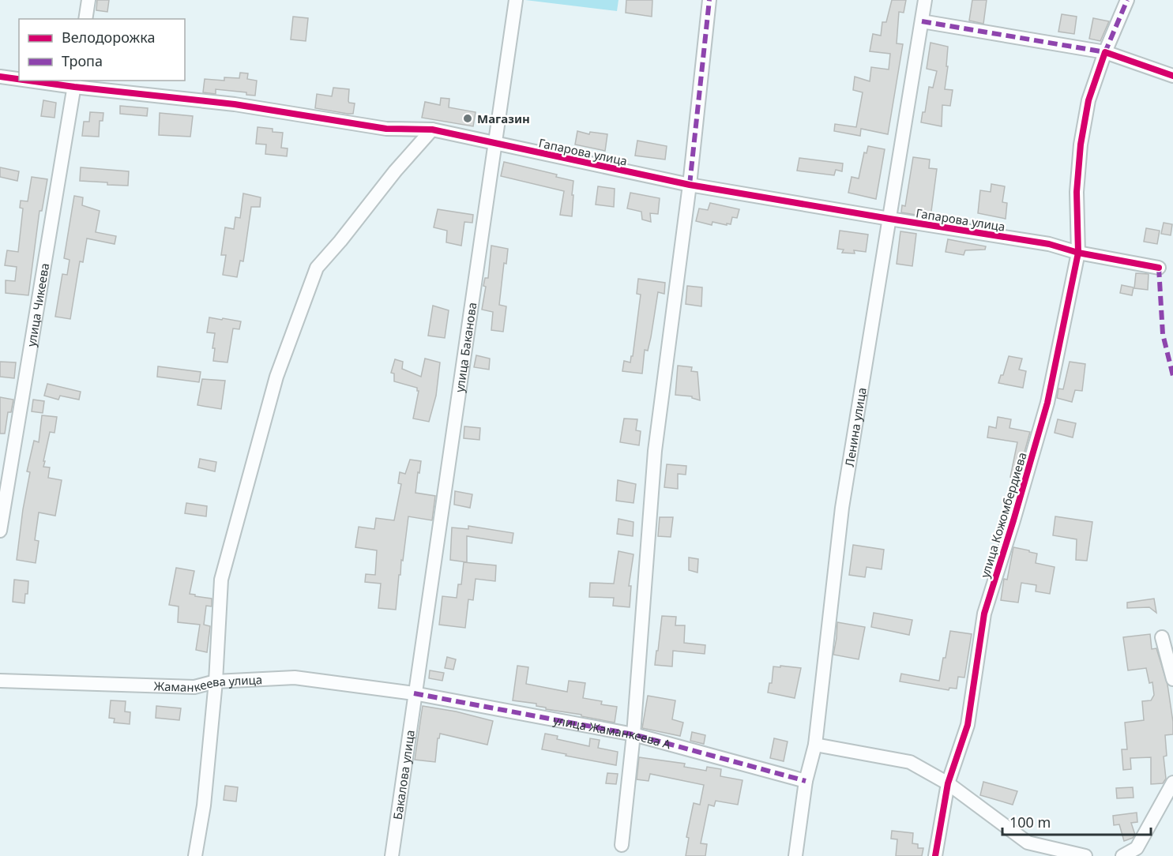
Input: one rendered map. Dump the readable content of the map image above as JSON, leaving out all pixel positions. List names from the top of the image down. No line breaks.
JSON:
{"streets":{"street":["Гапарова улица","улица Чикеева","улица Баканова","Ленина улица","улица Кожомбердиева","Жаманкеева улица","улица Жаманкеева А","Бакалова улица"]},"crossings":[["Гапарова улица","улица Чикеева"],["Гапарова улица","улица Баканова"],["Гапарова улица","Ленина улица"],["Гапарова улица","улица Кожомбердиева"],["улица Баканова","Жаманкеева улица"],["улица Баканова","улица Жаманкеева А"],["улица Баканова","Бакалова улица"],["Ленина улица","улица Жаманкеева А"],["Жаманкеева улица","улица Жаманкеева А"],["Жаманкеева улица","Бакалова улица"],["улица Жаманкеева А","Бакалова улица"]],"places":["Магазин"],"legend":["Велодорожка","Тропа"],"scale_bar":"100 m"}
